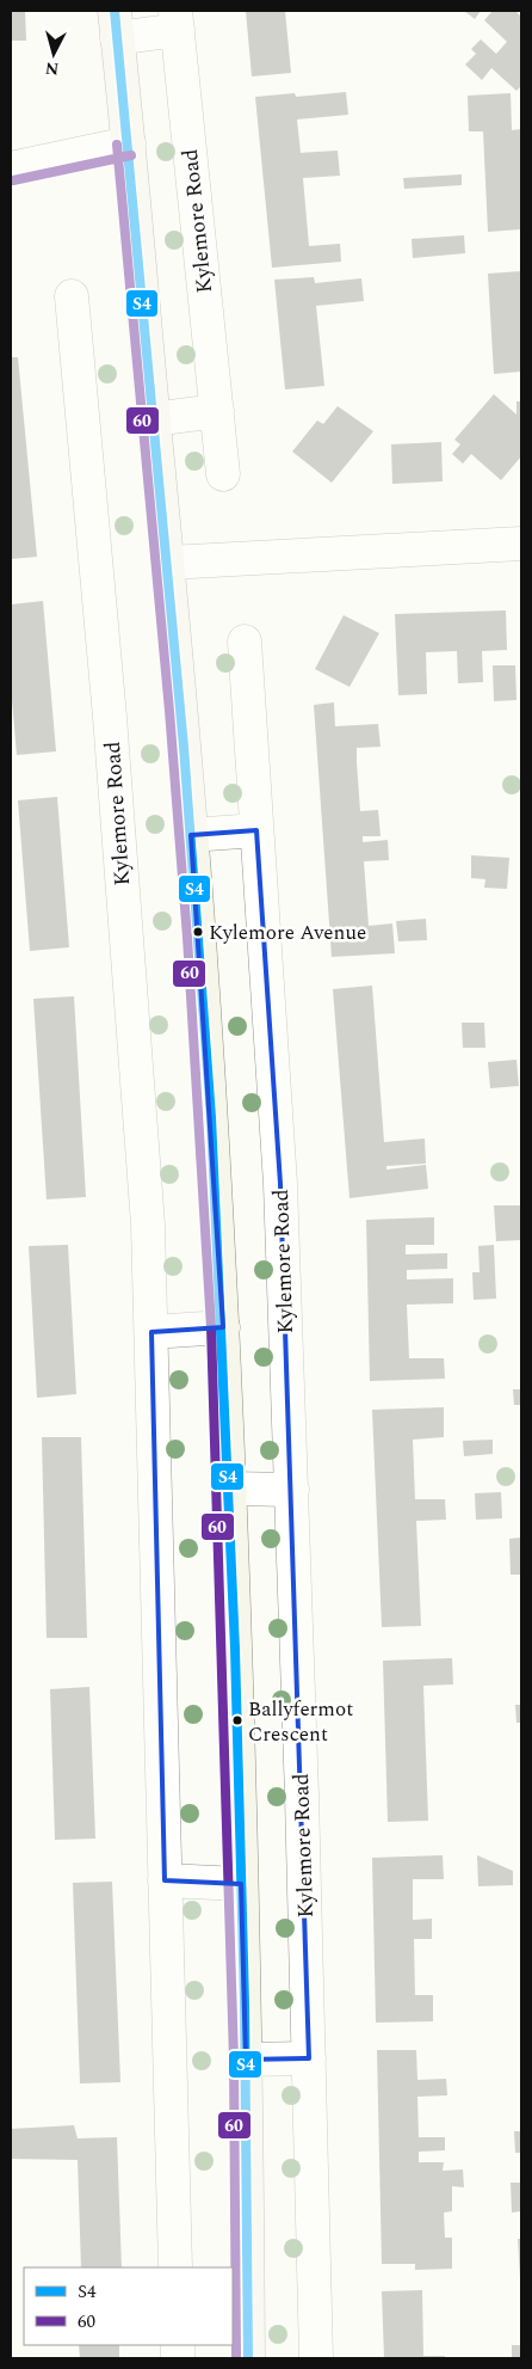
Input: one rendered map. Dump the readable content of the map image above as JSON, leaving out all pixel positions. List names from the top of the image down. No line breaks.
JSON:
{"streets":{"main road":["Kylemore Road"]},"places":["Kylemore Avenue","Ballyfermot Crescent"],"lines":["transit line S4","transit line 60"],"legend":["S4","60"],"north":"bottom"}
